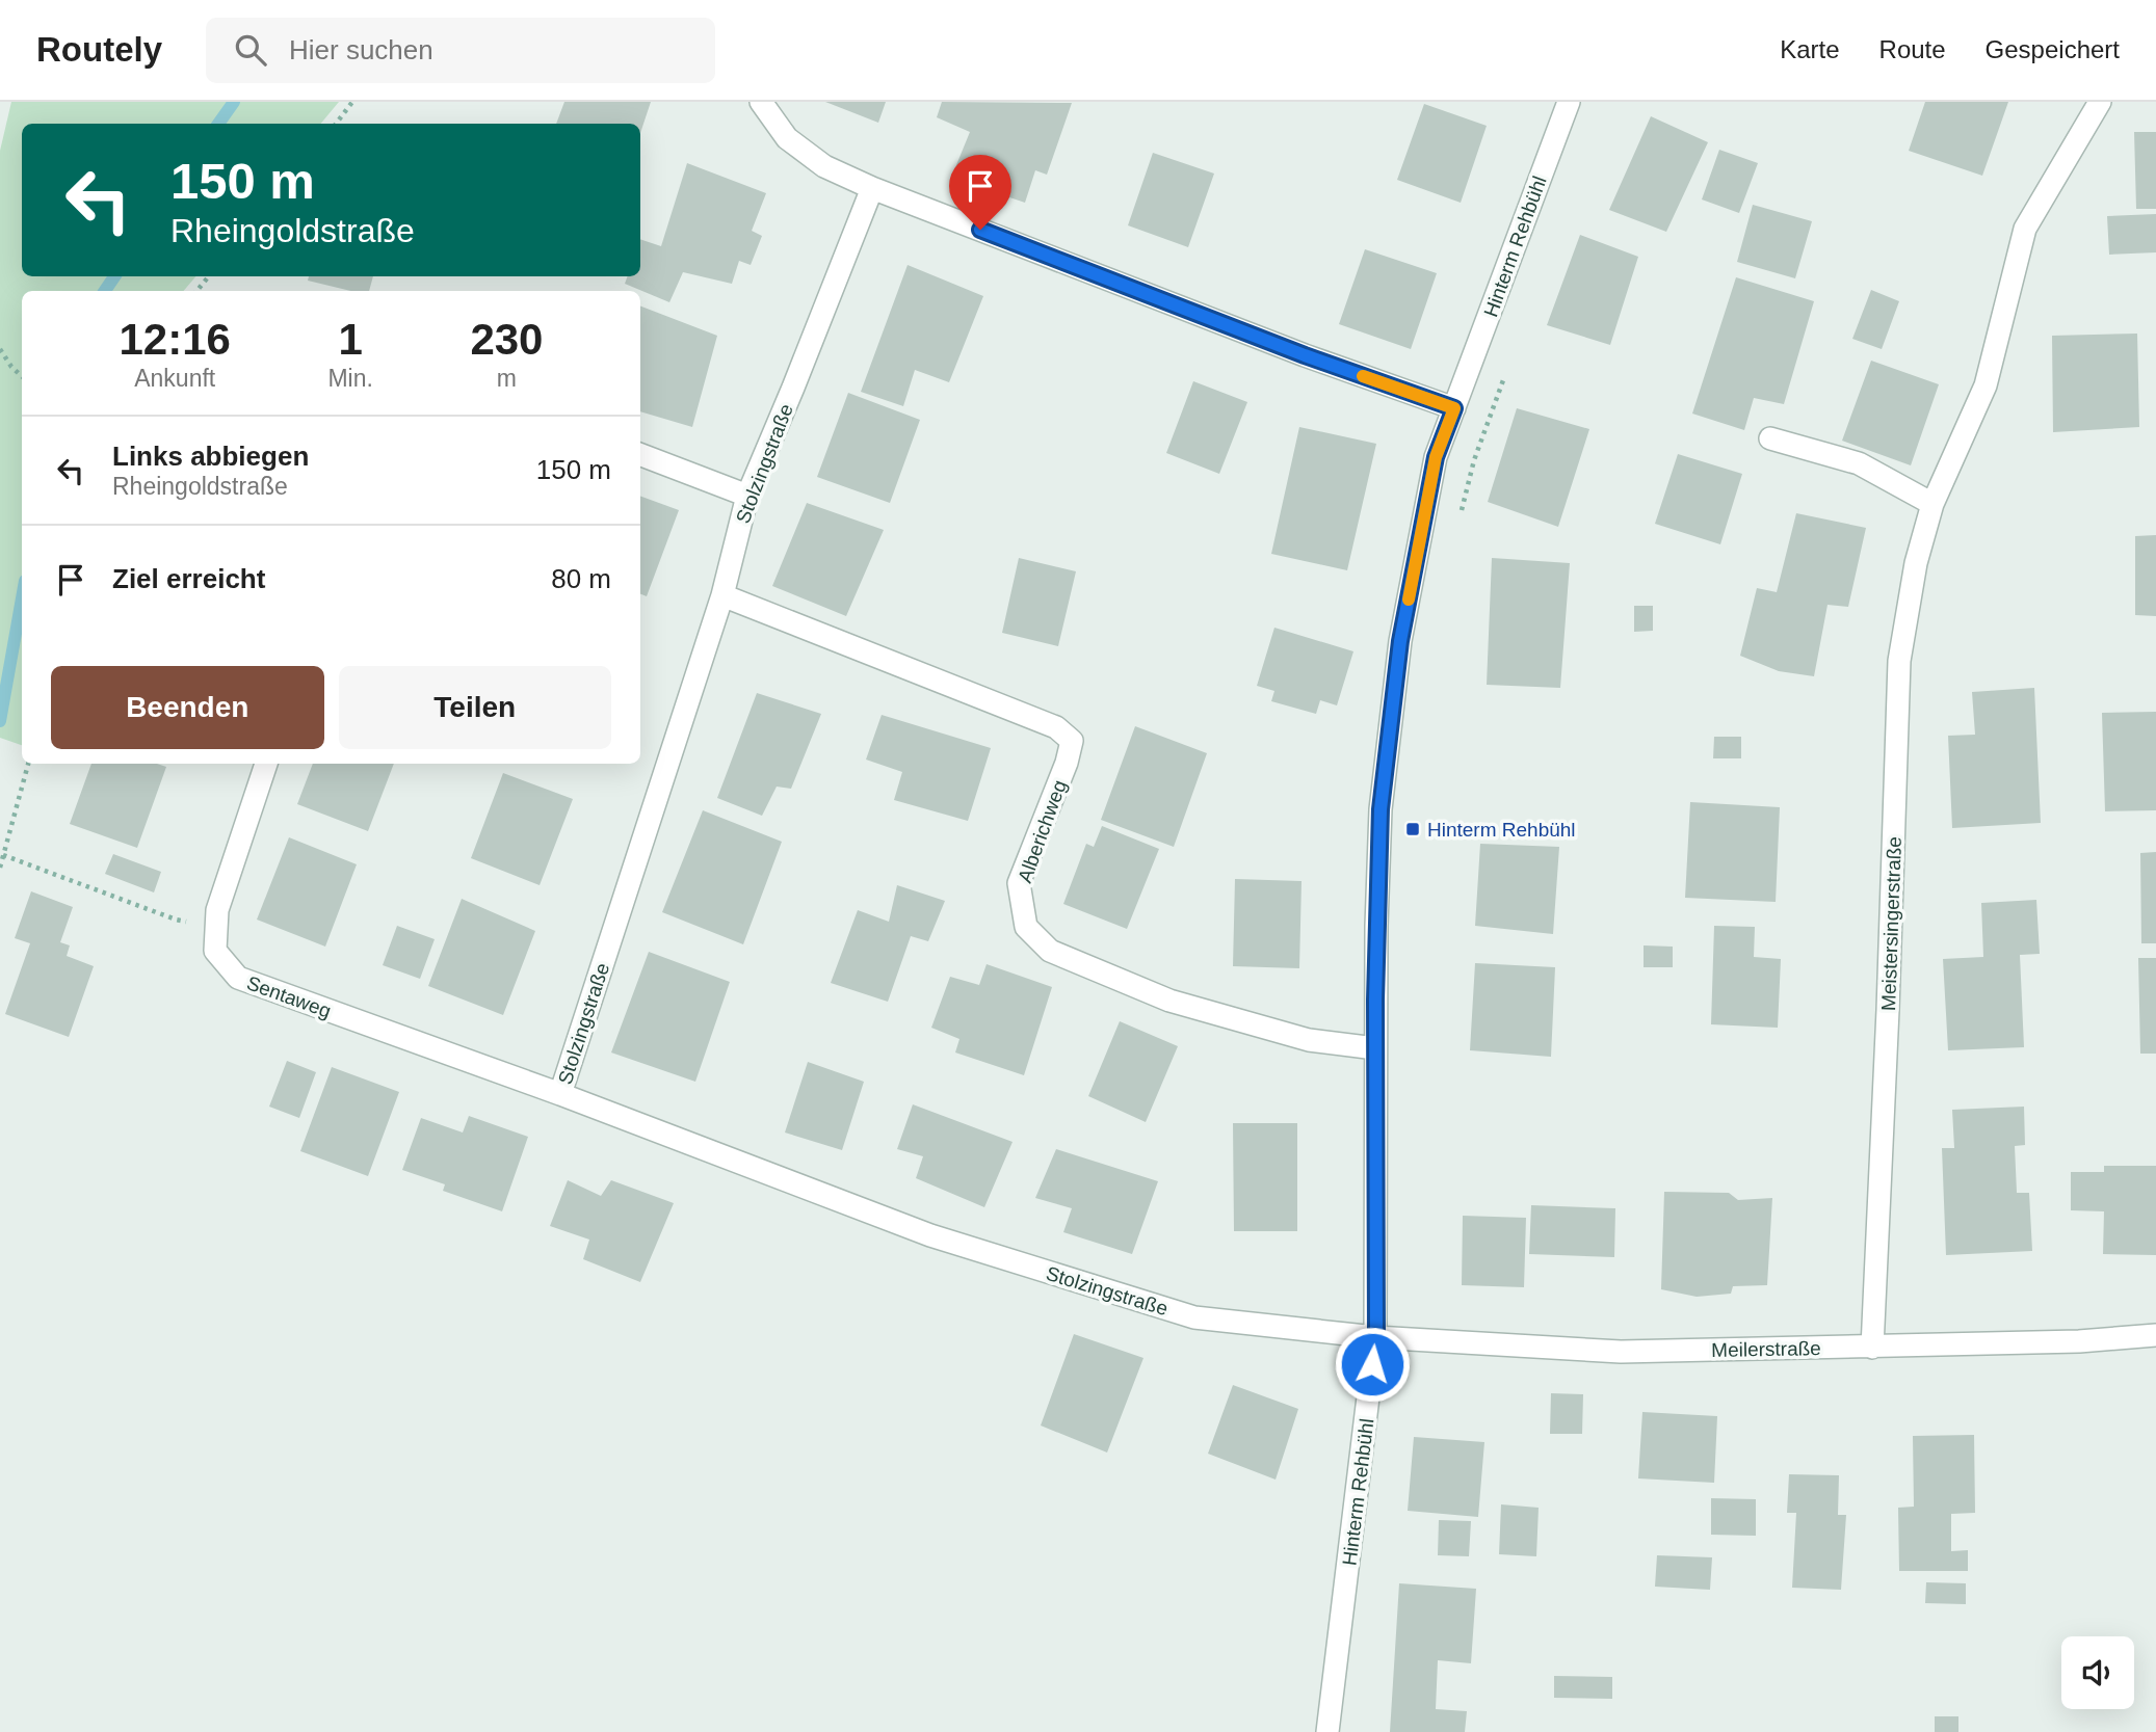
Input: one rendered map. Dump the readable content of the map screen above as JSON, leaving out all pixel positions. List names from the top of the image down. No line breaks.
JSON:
{"streets":{"street":["Hinterm Rehbühl","Stolzingstraße","Alberichweg","Meistersingerstraße","Sentaweg","Meilerstraße"]},"crossings":[["Hinterm Rehbühl","Stolzingstraße"],["Hinterm Rehbühl","Alberichweg"],["Hinterm Rehbühl","Meilerstraße"],["Stolzingstraße","Alberichweg"],["Stolzingstraße","Sentaweg"],["Stolzingstraße","Meilerstraße"],["Meistersingerstraße","Meilerstraße"]],"places":{"transit":["Hinterm Rehbühl"]},"page":{"header":"Routely","search":"Hier suchen","nav":["Karte","Route","Gespeichert"],"turn":["150 m","Rheingoldstraße"],"eta":["12:16","Ankunft","1","Min.","230","m"],"list":[{"name":"Links abbiegen","note":"Rheingoldstraße","value":"150 m"},{"name":"Ziel erreicht","value":"80 m"}],"buttons":["Beenden","Teilen"]}}
